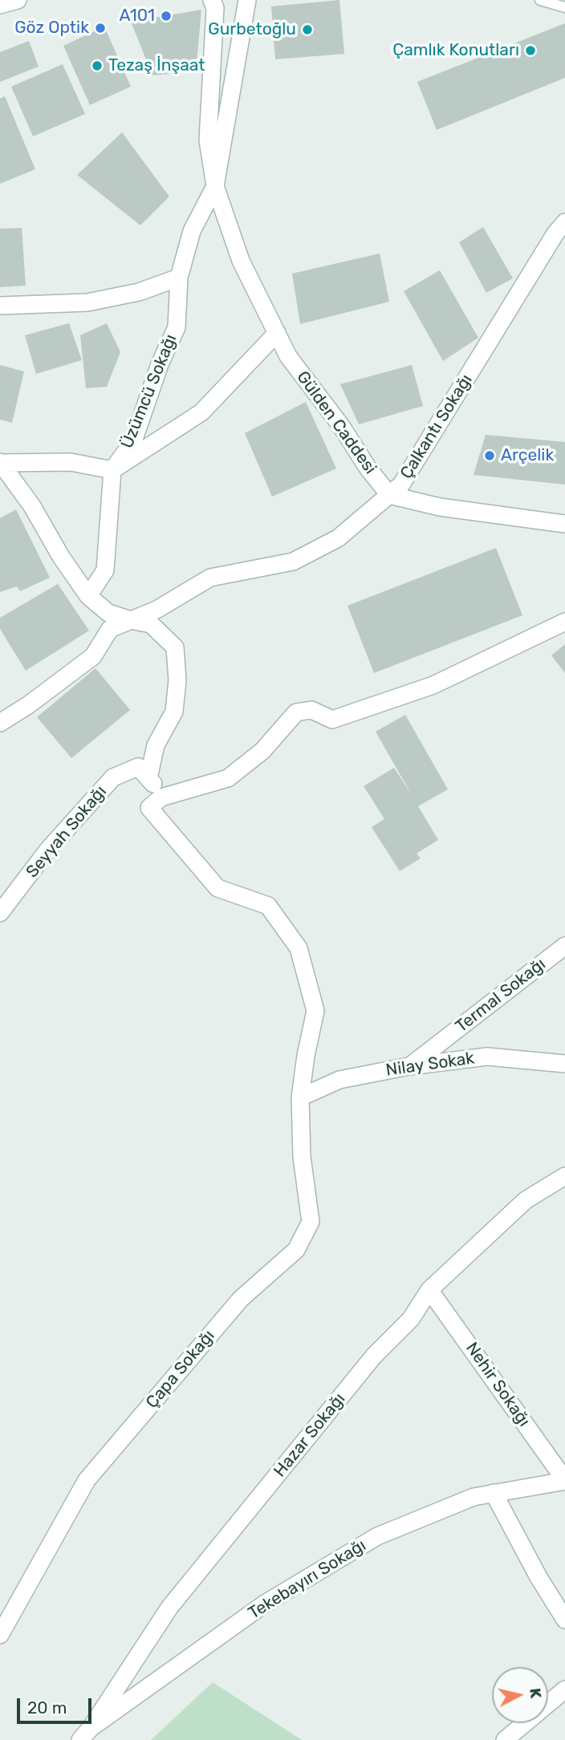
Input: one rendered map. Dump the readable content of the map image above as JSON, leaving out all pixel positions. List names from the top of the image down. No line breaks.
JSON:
{"streets":{"street":["Üzümcü Sokağı","Gülden Caddesi","Çalkantı Sokağı","Seyyah Sokağı","Termal Sokağı","Nilay Sokak","Çapa Sokağı","Nehir Sokağı","Hazar Sokağı","Tekebayırı Sokağı"]},"crossings":[["Üzümcü Sokağı","Gülden Caddesi"],["Gülden Caddesi","Çalkantı Sokağı"],["Termal Sokağı","Nilay Sokak"],["Nilay Sokak","Çapa Sokağı"],["Nehir Sokağı","Hazar Sokağı"],["Nehir Sokağı","Tekebayırı Sokağı"],["Hazar Sokağı","Tekebayırı Sokağı"]],"places":["A101","Göz Optik","Gurbetoğlu","Çamlık Konutları","Tezaş İnşaat","Arçelik"],"scale_bar":"20 m","north":"right"}
